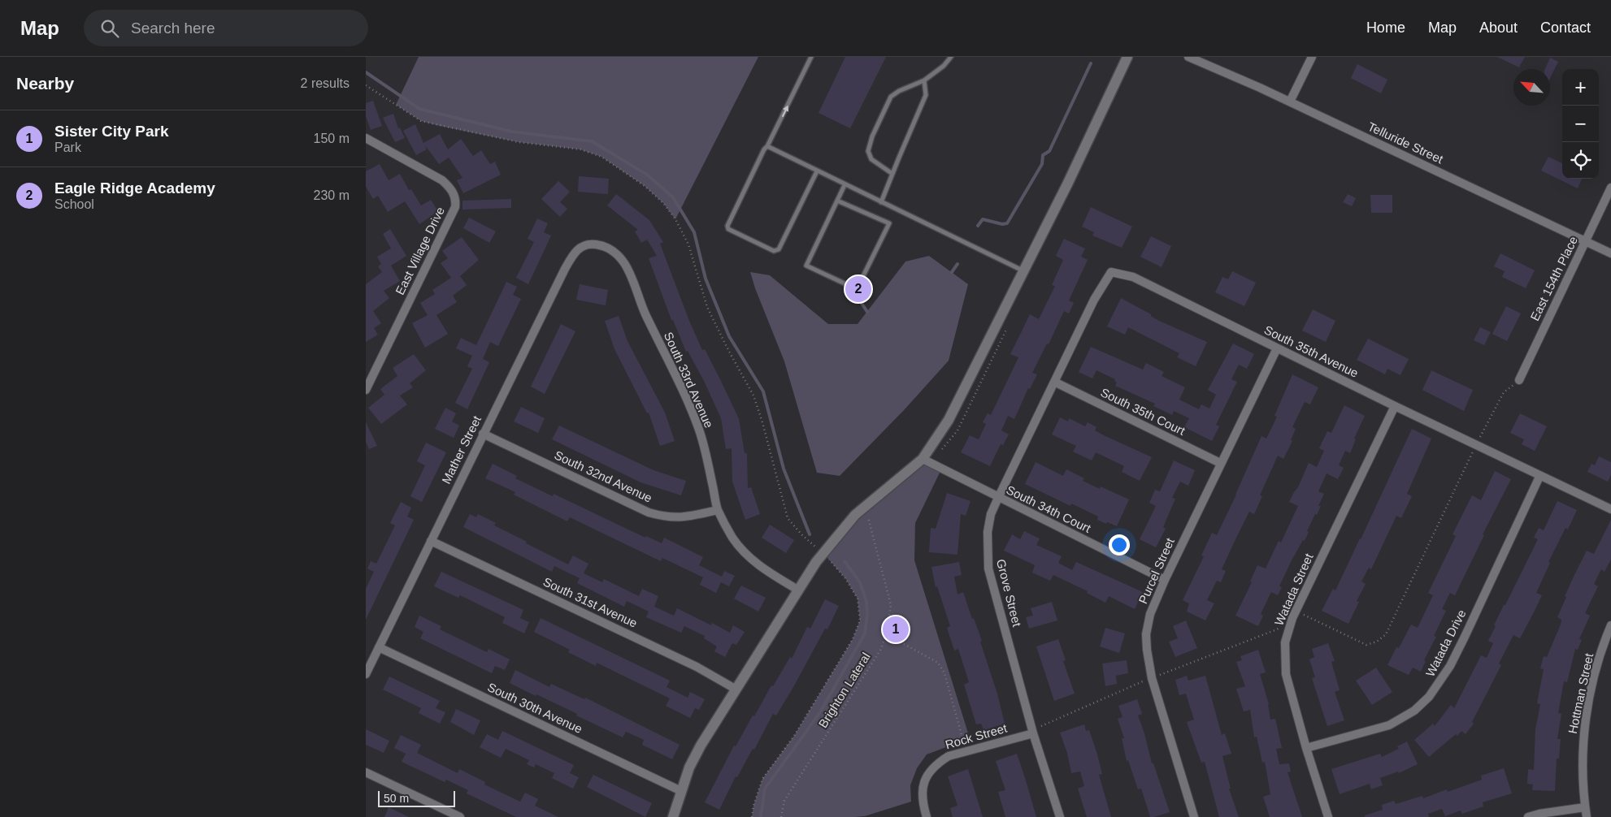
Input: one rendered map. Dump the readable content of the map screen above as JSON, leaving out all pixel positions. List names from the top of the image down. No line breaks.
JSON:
{"streets":{"street":["Telluride Street","East Village Drive","East 154th Place","South 35th Avenue","South 33rd Avenue","South 35th Court","Mather Street","South 32nd Avenue","South 34th Court","Purcel Street","Watada Street","Grove Street","South 31st Avenue","Watada Drive","Hottman Street","South 30th Avenue","Rock Street"],"path":["Brighton Lateral"]},"crossings":[["Telluride Street","East 154th Place"],["South 35th Avenue","South 35th Court"],["South 35th Avenue","Purcel Street"],["South 35th Avenue","Watada Street"],["South 35th Avenue","Grove Street"],["South 35th Avenue","Watada Drive"],["South 33rd Avenue","Mather Street"],["South 33rd Avenue","South 32nd Avenue"],["South 35th Court","Purcel Street"],["South 35th Court","Grove Street"],["Mather Street","South 32nd Avenue"],["Mather Street","South 31st Avenue"],["Mather Street","South 30th Avenue"],["South 34th Court","Purcel Street"],["South 34th Court","Grove Street"],["Watada Street","Watada Drive"],["Grove Street","Rock Street"]],"scale_bar":"50 m","north":"top left","page":{"header":"Map","search":"Search here","nav":["Home","Map","About","Contact"],"heading":["Nearby","2 results"],"map_buttons":["+","−"],"list":[{"mark":"1","name":"Sister City Park","note":"Park","value":"150 m"},{"mark":"2","name":"Eagle Ridge Academy","note":"School","value":"230 m"}],"pins":["2","1"],"scale":"50 m"}}
